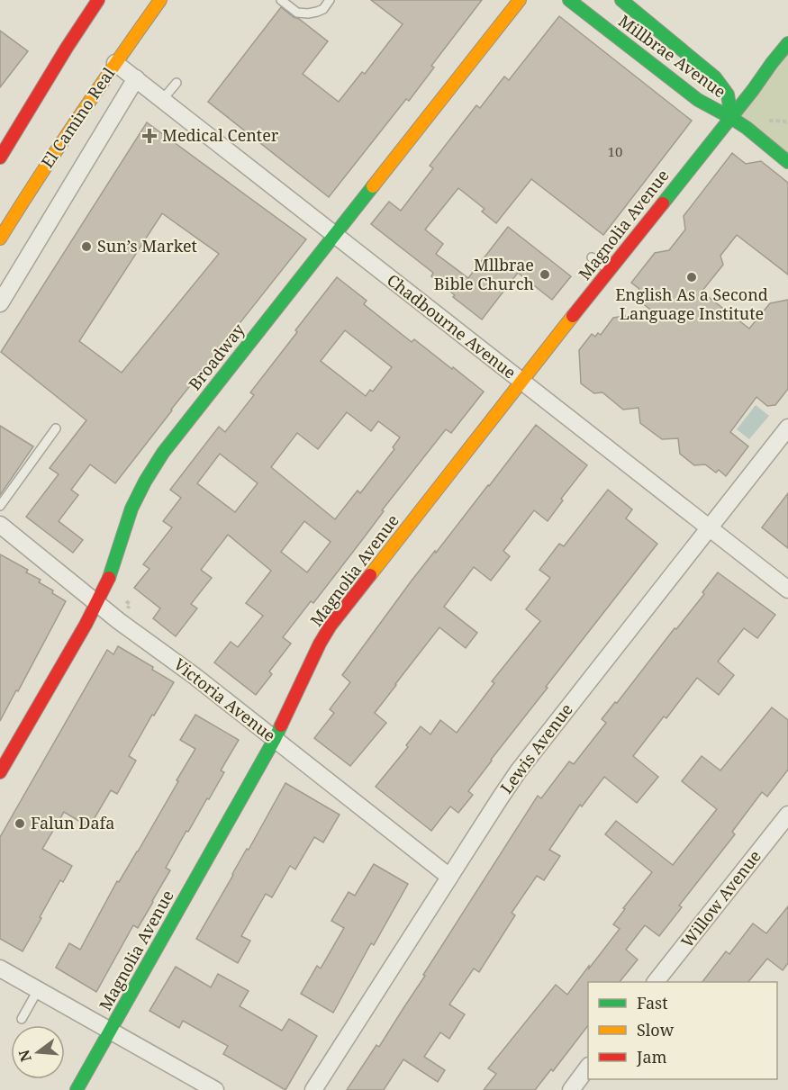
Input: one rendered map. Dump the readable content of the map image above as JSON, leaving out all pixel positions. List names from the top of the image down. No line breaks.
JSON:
{"streets":{"main road":["Millbrae Avenue","El Camino Real","Magnolia Avenue","Broadway"],"street":["Chadbourne Avenue","Victoria Avenue","Lewis Avenue","Willow Avenue"]},"crossings":[["Millbrae Avenue","Magnolia Avenue"],["El Camino Real","Chadbourne Avenue"],["Magnolia Avenue","Chadbourne Avenue"],["Magnolia Avenue","Victoria Avenue"],["Chadbourne Avenue","Broadway"],["Chadbourne Avenue","Lewis Avenue"],["Broadway","Victoria Avenue"],["Victoria Avenue","Lewis Avenue"]],"places":{"health":["Medical Center"],"other":["Sun’s Market","Mllbrae Bible Church","English As a Second Language Institute","Falun Dafa"]},"house_numbers":["10"],"legend":["Fast","Slow","Jam"],"north":"left"}
